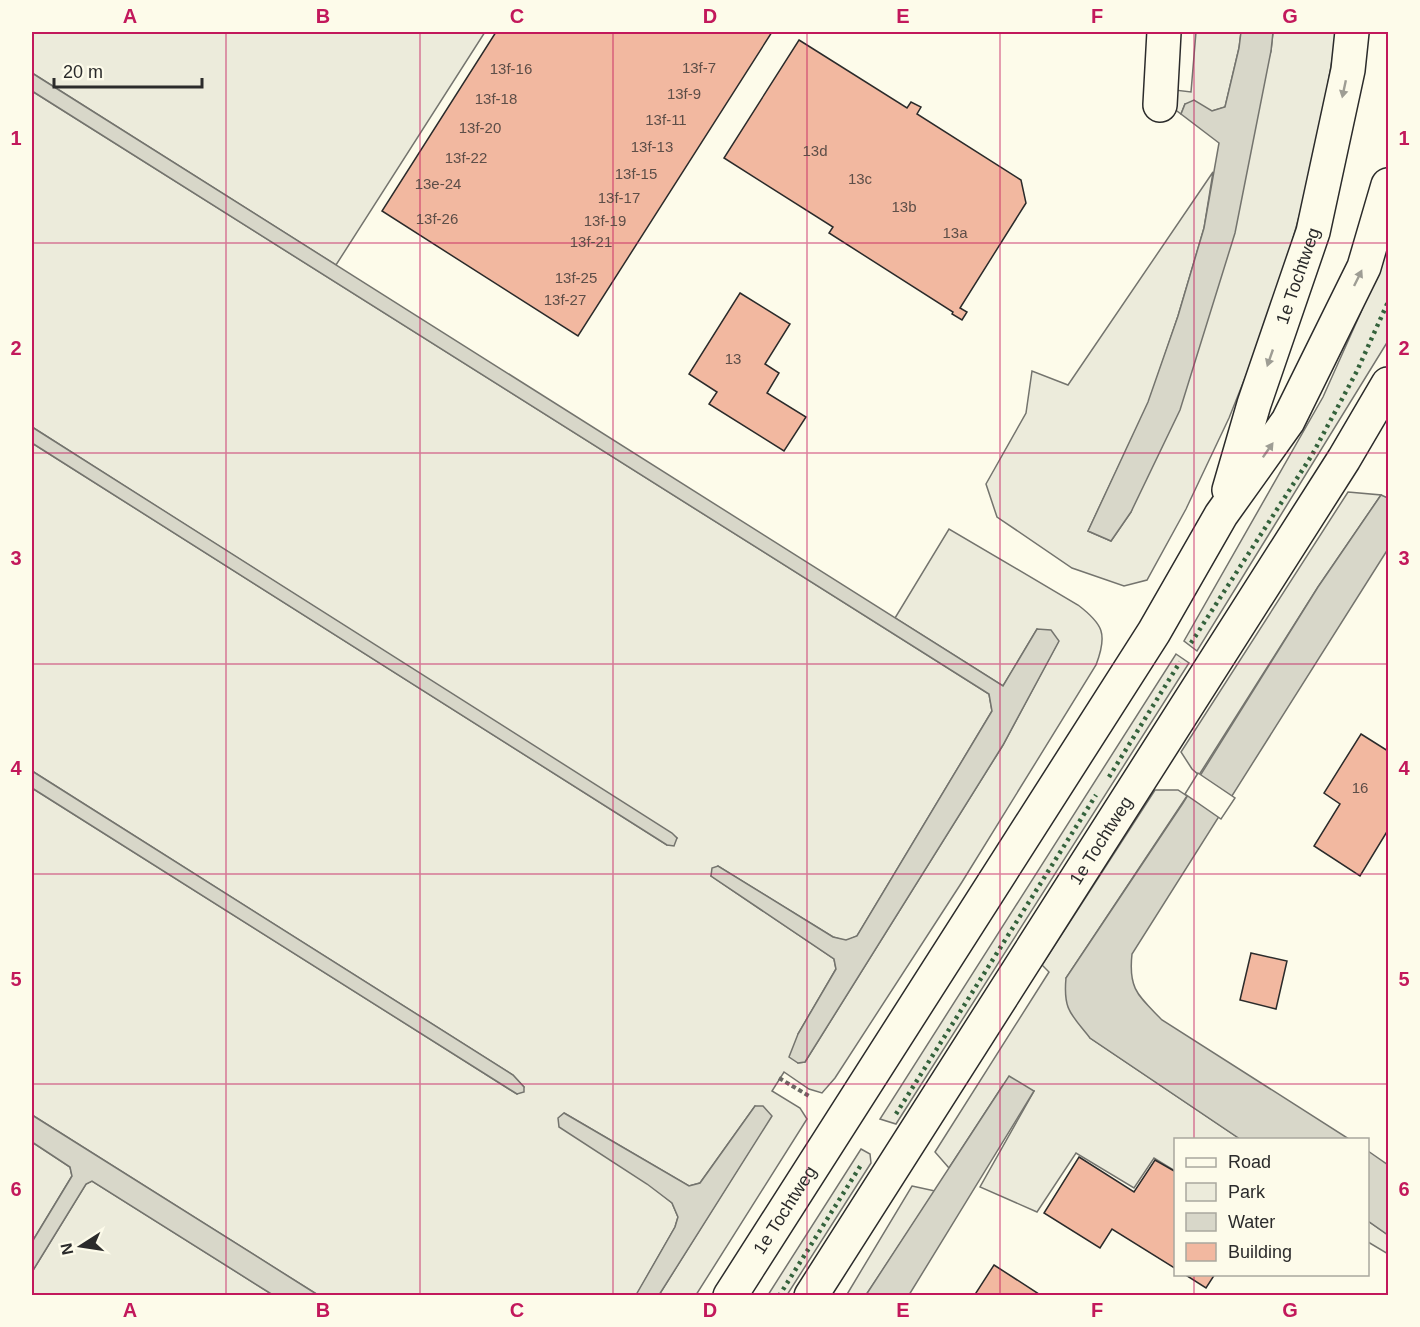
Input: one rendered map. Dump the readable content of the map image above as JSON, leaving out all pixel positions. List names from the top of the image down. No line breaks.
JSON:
{"streets":{"main road":["1e Tochtweg"]},"house_numbers":["13f-7","13f-16","13f-9","13f-18","13f-11","13f-20","13f-13","13d","13f-22","13f-15","13c","13e-24","13f-17","13b","13f-26","13f-19","13a","13f-21","13f-25","13f-27","13","16"],"legend":["Road","Park","Water","Building"],"scale_bar":"20 m","north":"left","grid":{"columns":["A","B","C","D","E","F","G"],"rows":["1","2","3","4","5","6"]}}
